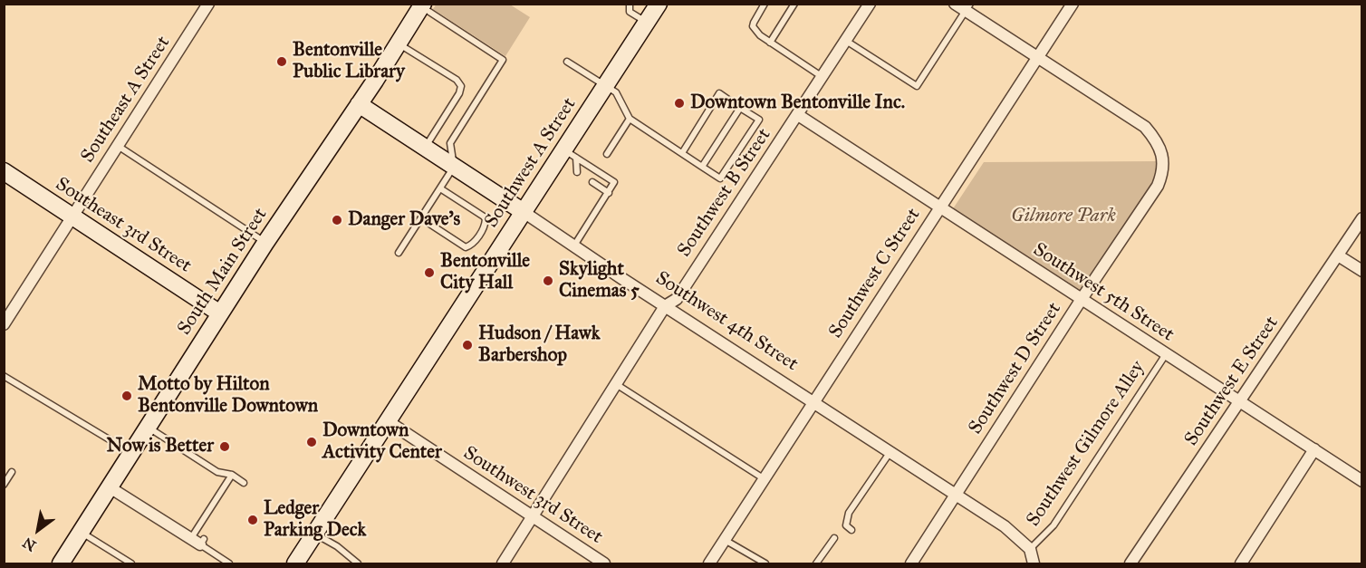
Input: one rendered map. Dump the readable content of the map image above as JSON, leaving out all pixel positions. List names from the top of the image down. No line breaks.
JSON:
{"streets":{"street":["Southeast A Street","Southwest A Street","Southwest B Street","Southeast 3rd Street","South Main Street","Southwest C Street","Southwest 5th Street","Southwest 4th Street","Southwest D Street","Southwest E Street","Southwest 3rd Street"],"lane":["Southwest Gilmore Alley"]},"crossings":[["Southeast A Street","Southeast 3rd Street"],["Southwest A Street","Southwest 4th Street"],["Southwest A Street","Southwest 3rd Street"],["Southwest B Street","Southwest 5th Street"],["Southwest B Street","Southwest 4th Street"],["Southwest B Street","Southwest 3rd Street"],["Southeast 3rd Street","South Main Street"],["South Main Street","Southwest 4th Street"],["Southwest C Street","Southwest 5th Street"],["Southwest C Street","Southwest 4th Street"],["Southwest C Street","Southwest D Street"],["Southwest 5th Street","Southwest D Street"],["Southwest 5th Street","Southwest E Street"],["Southwest 5th Street","Southwest Gilmore Alley"],["Southwest 4th Street","Southwest D Street"],["Southwest 4th Street","Southwest Gilmore Alley"]],"parks":["Gilmore Park"],"places":["Bentonville Public Library","Downtown Bentonville Inc.","Danger Dave's","Bentonville City Hall","Skylight Cinemas 5","Hudson / Hawk Barbershop","Motto by Hilton Bentonville Downtown","Downtown Activity Center","Now is Better","Ledger Parking Deck"],"north":"bottom left"}
